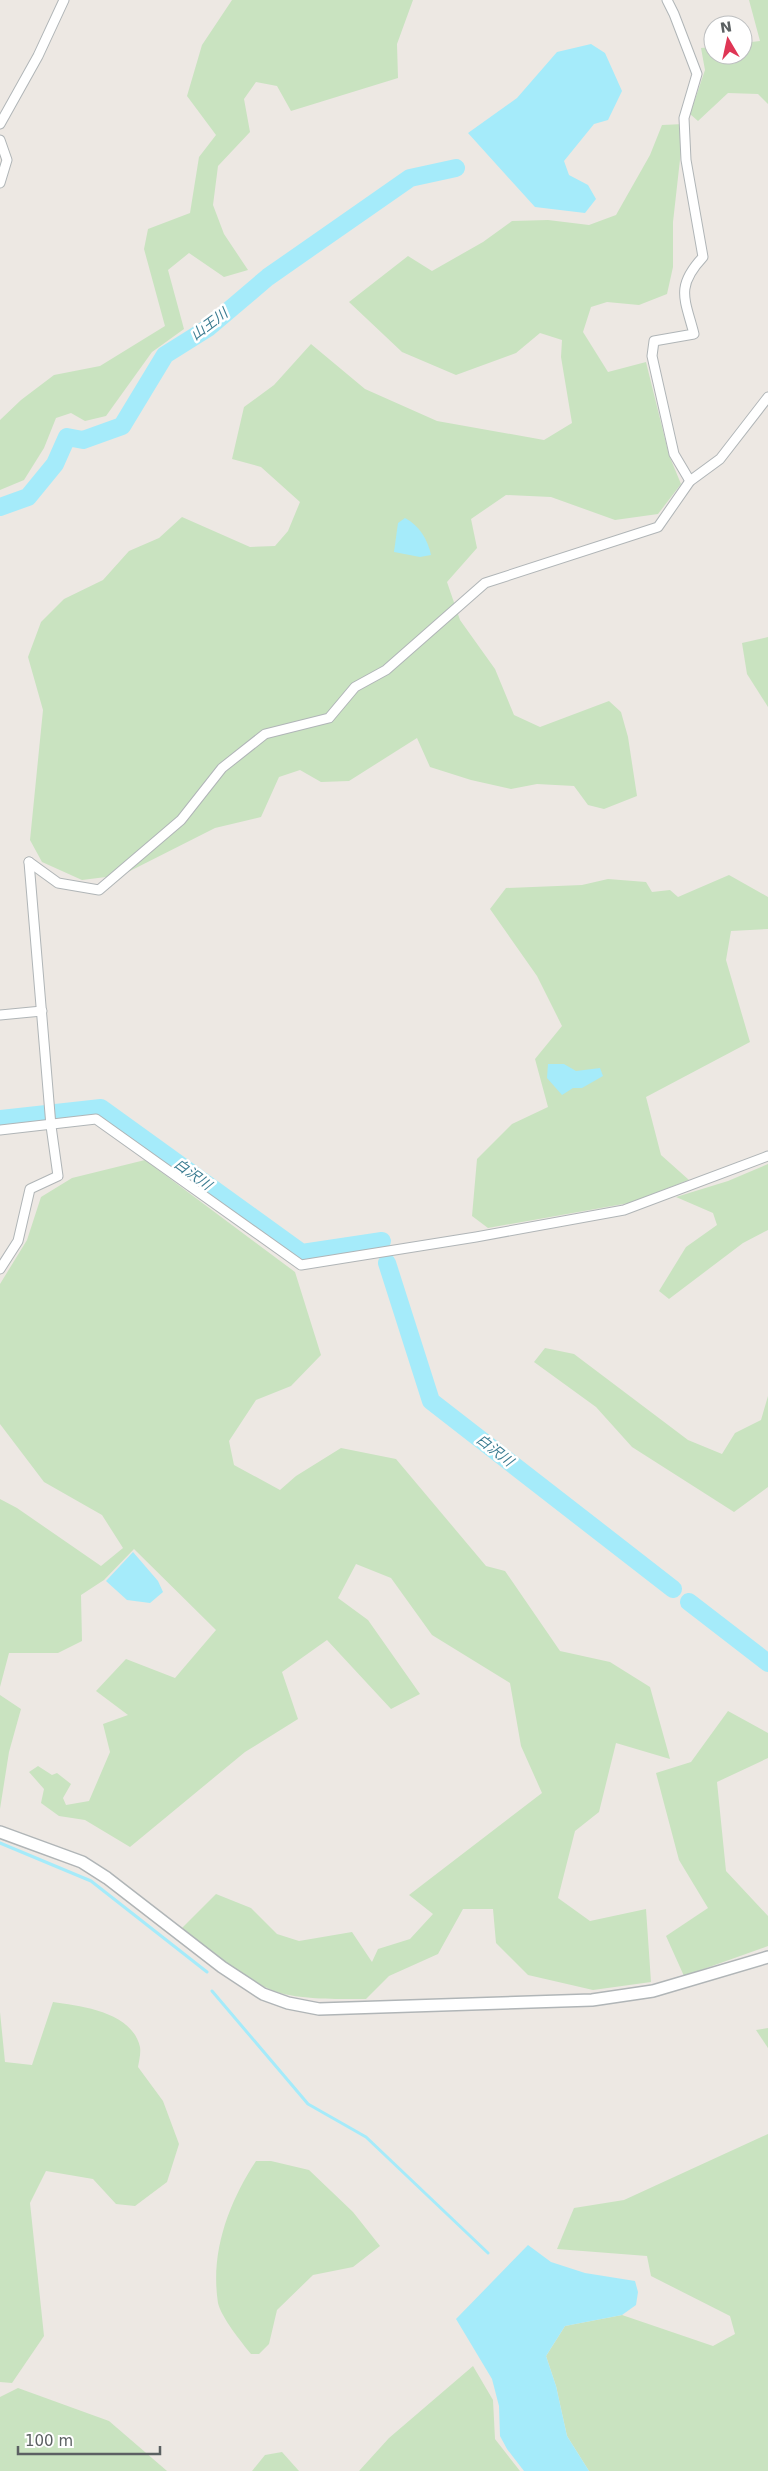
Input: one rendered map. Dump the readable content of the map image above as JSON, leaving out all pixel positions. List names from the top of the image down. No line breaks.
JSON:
{"water":["山王川","白沢川"],"scale_bar":"100 m","north":"top"}
